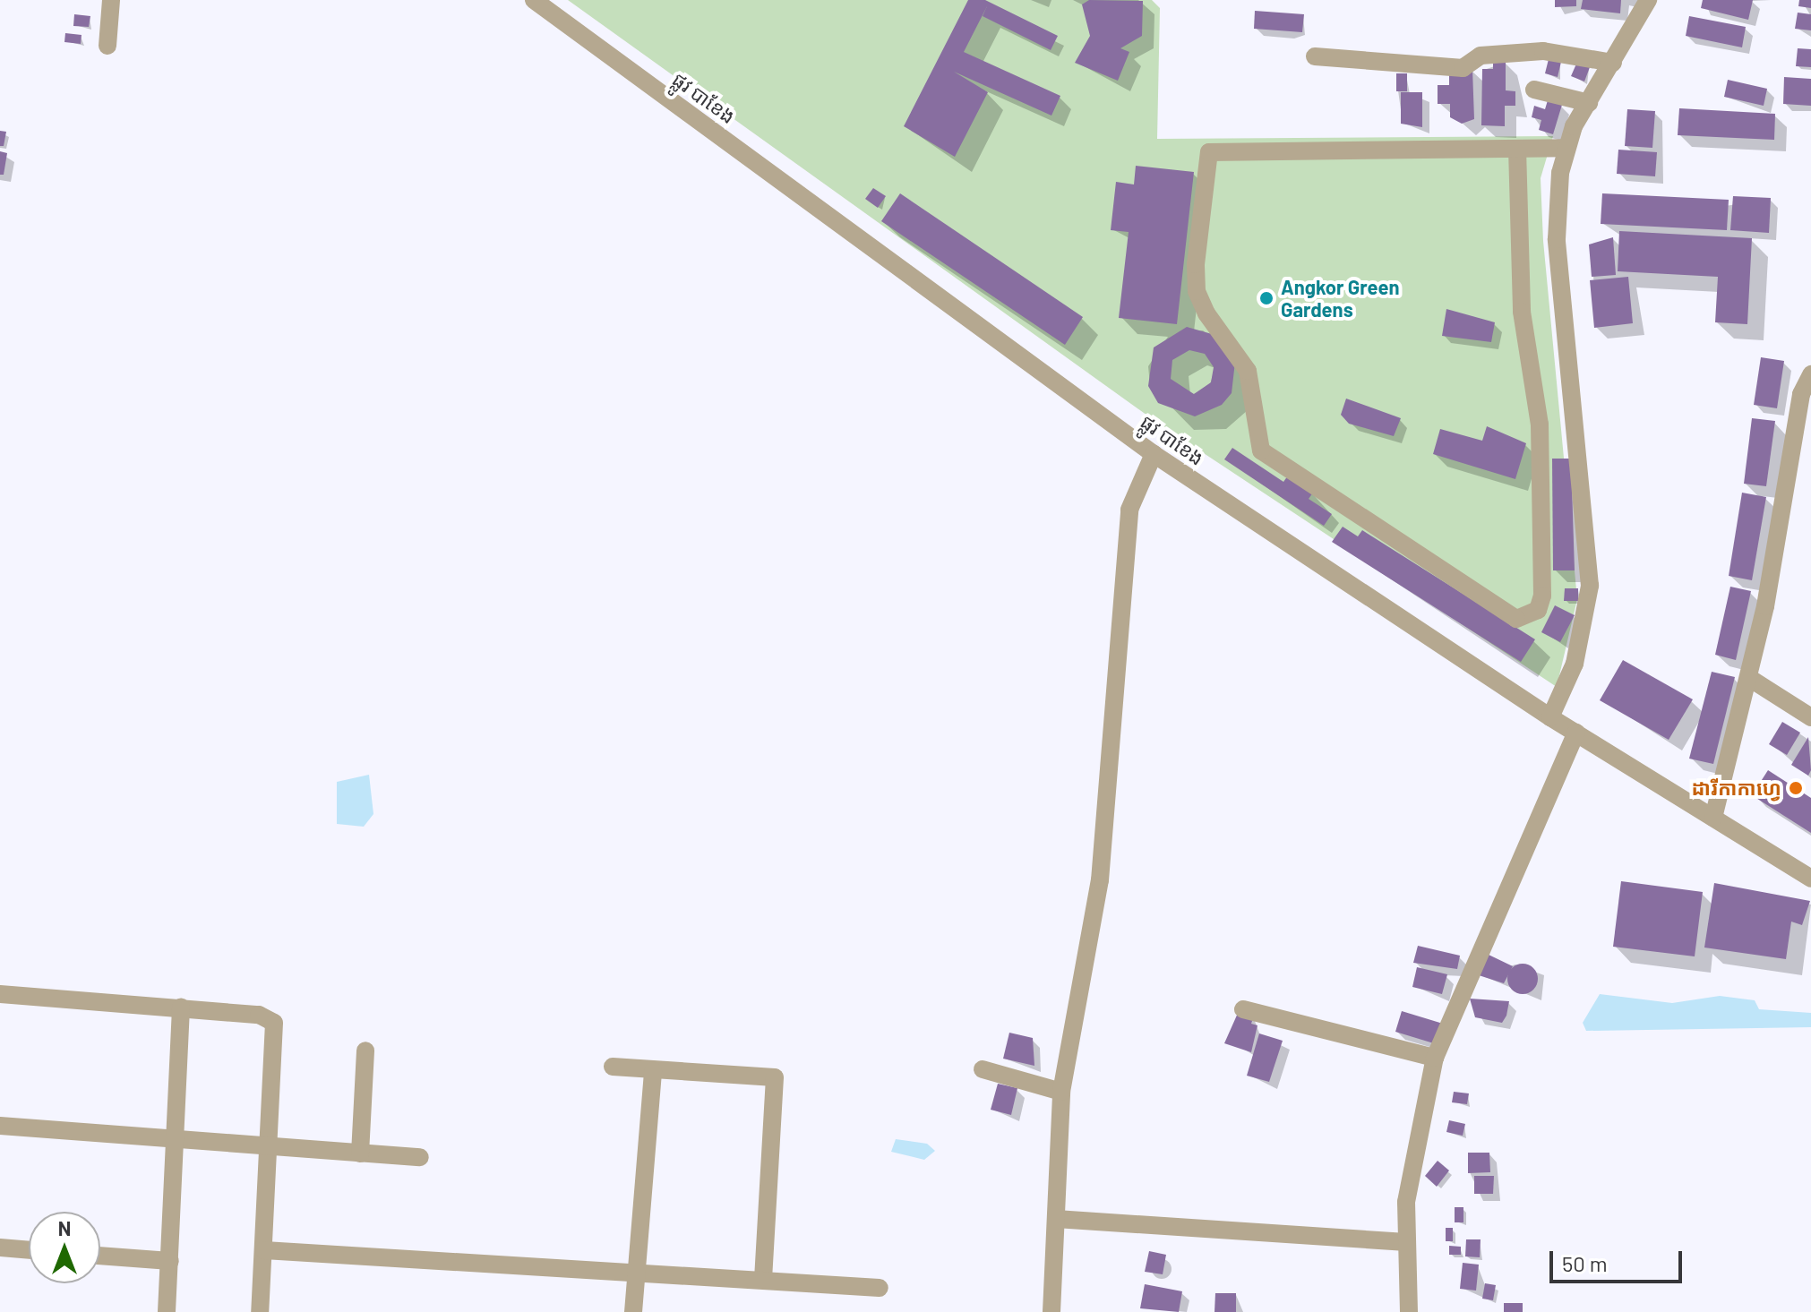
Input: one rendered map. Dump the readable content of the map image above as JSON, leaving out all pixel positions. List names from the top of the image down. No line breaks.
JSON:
{"streets":{"street":["ផ្លូវ បាខែង"]},"places":["Angkor Green Gardens","ដារីកាកាហ្វេ"],"scale_bar":"50 m","north":"top"}
